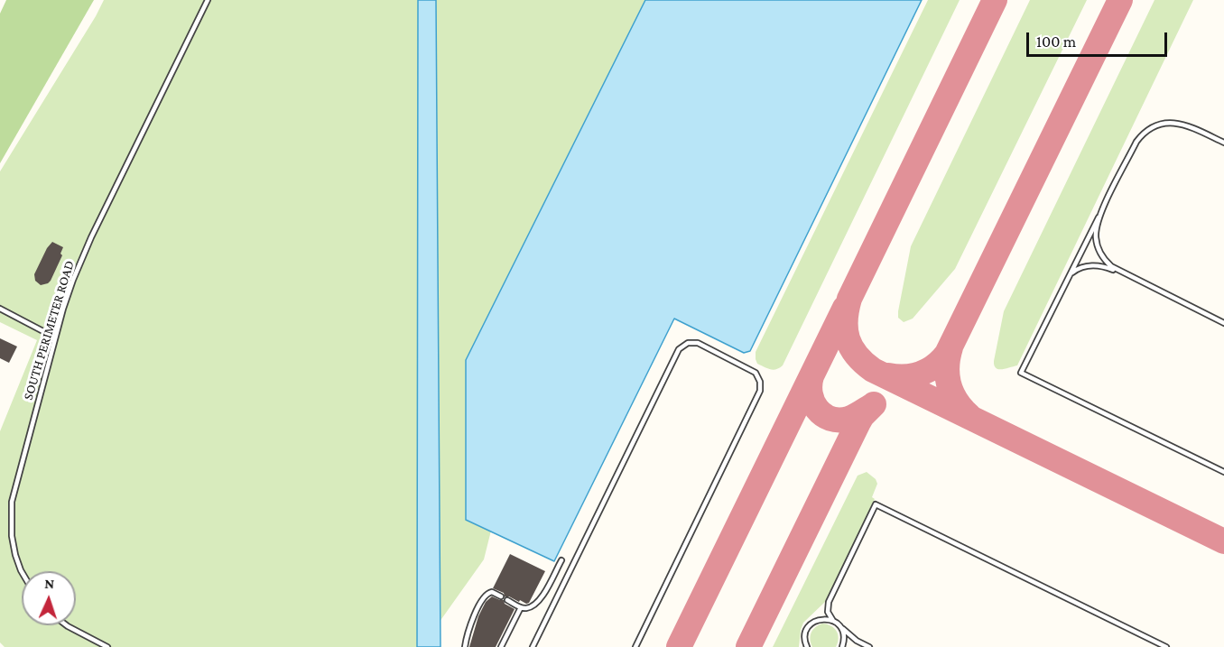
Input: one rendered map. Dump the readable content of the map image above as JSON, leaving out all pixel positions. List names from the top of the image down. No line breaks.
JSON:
{"streets":{"lane":["SOUTH PERIMETER ROAD"]},"scale_bar":"100 m","north":"top"}
